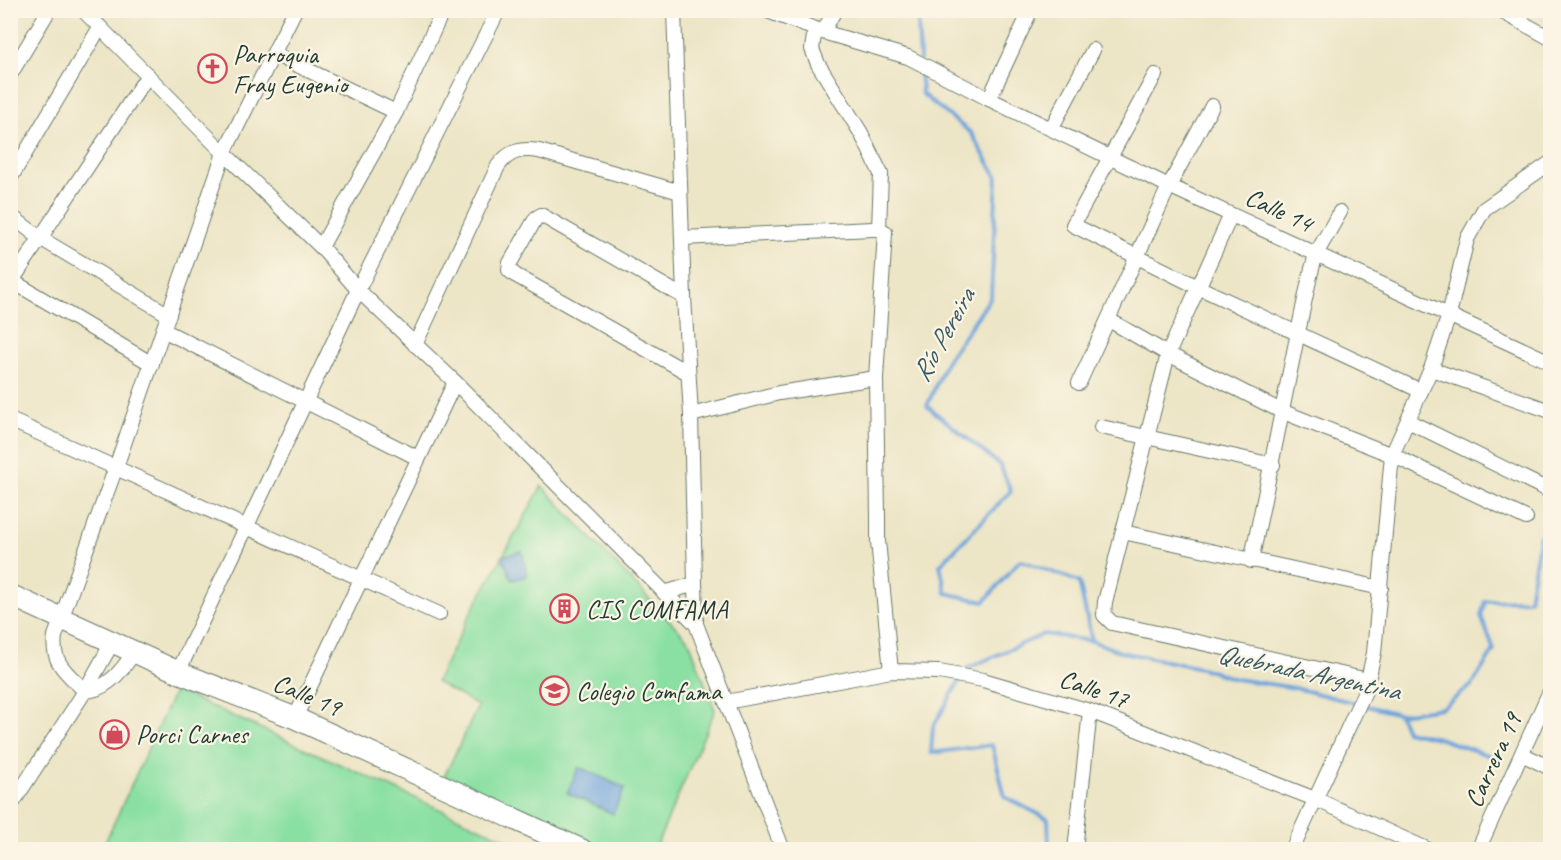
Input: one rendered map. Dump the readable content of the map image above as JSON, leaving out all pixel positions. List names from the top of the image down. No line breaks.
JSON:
{"streets":{"main road":["Calle 19"],"street":["Calle 14","Calle 17","Carrera 19"]},"water":["Río Pereira","Quebrada Argentina"],"places":{"church":["Parroquia Fray Eugenio"],"building":["CIS COMFAMA"],"school or university":["Colegio Comfama"],"shop":["Porci Carnes"]}}
